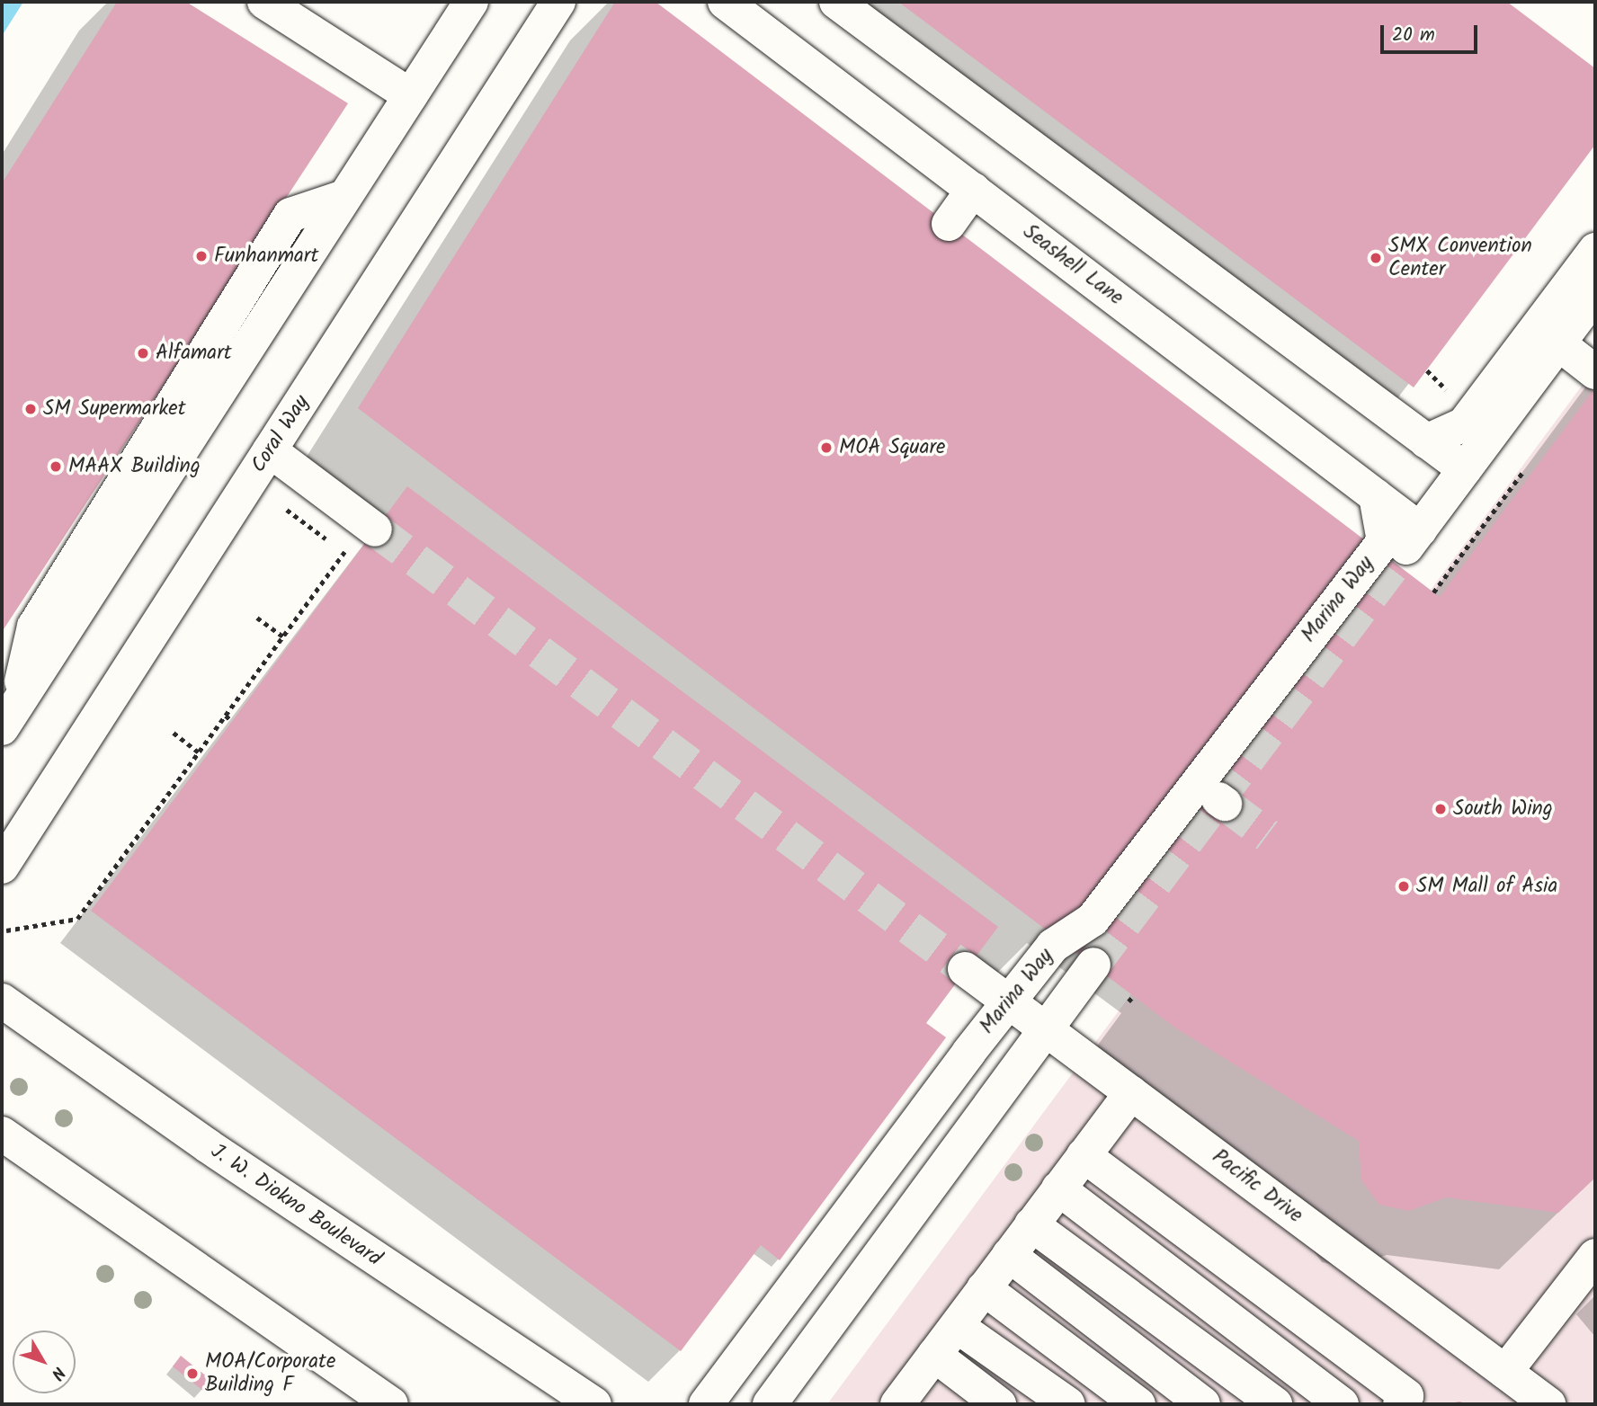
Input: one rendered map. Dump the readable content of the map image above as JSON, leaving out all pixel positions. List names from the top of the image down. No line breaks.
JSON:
{"streets":{"street":["Seashell Lane","Coral Way","Marina Way","Pacific Drive","J. W. Diokno Boulevard"]},"crossings":[["Seashell Lane","Marina Way"],["Marina Way","Pacific Drive"]],"places":["Funhanmart","SMX Convention Center","Alfamart","SM Supermarket","MOA Square","MAAX Building","South Wing","SM Mall of Asia","MOA/Corporate Building F"],"scale_bar":"20 m","north":"bottom right"}
